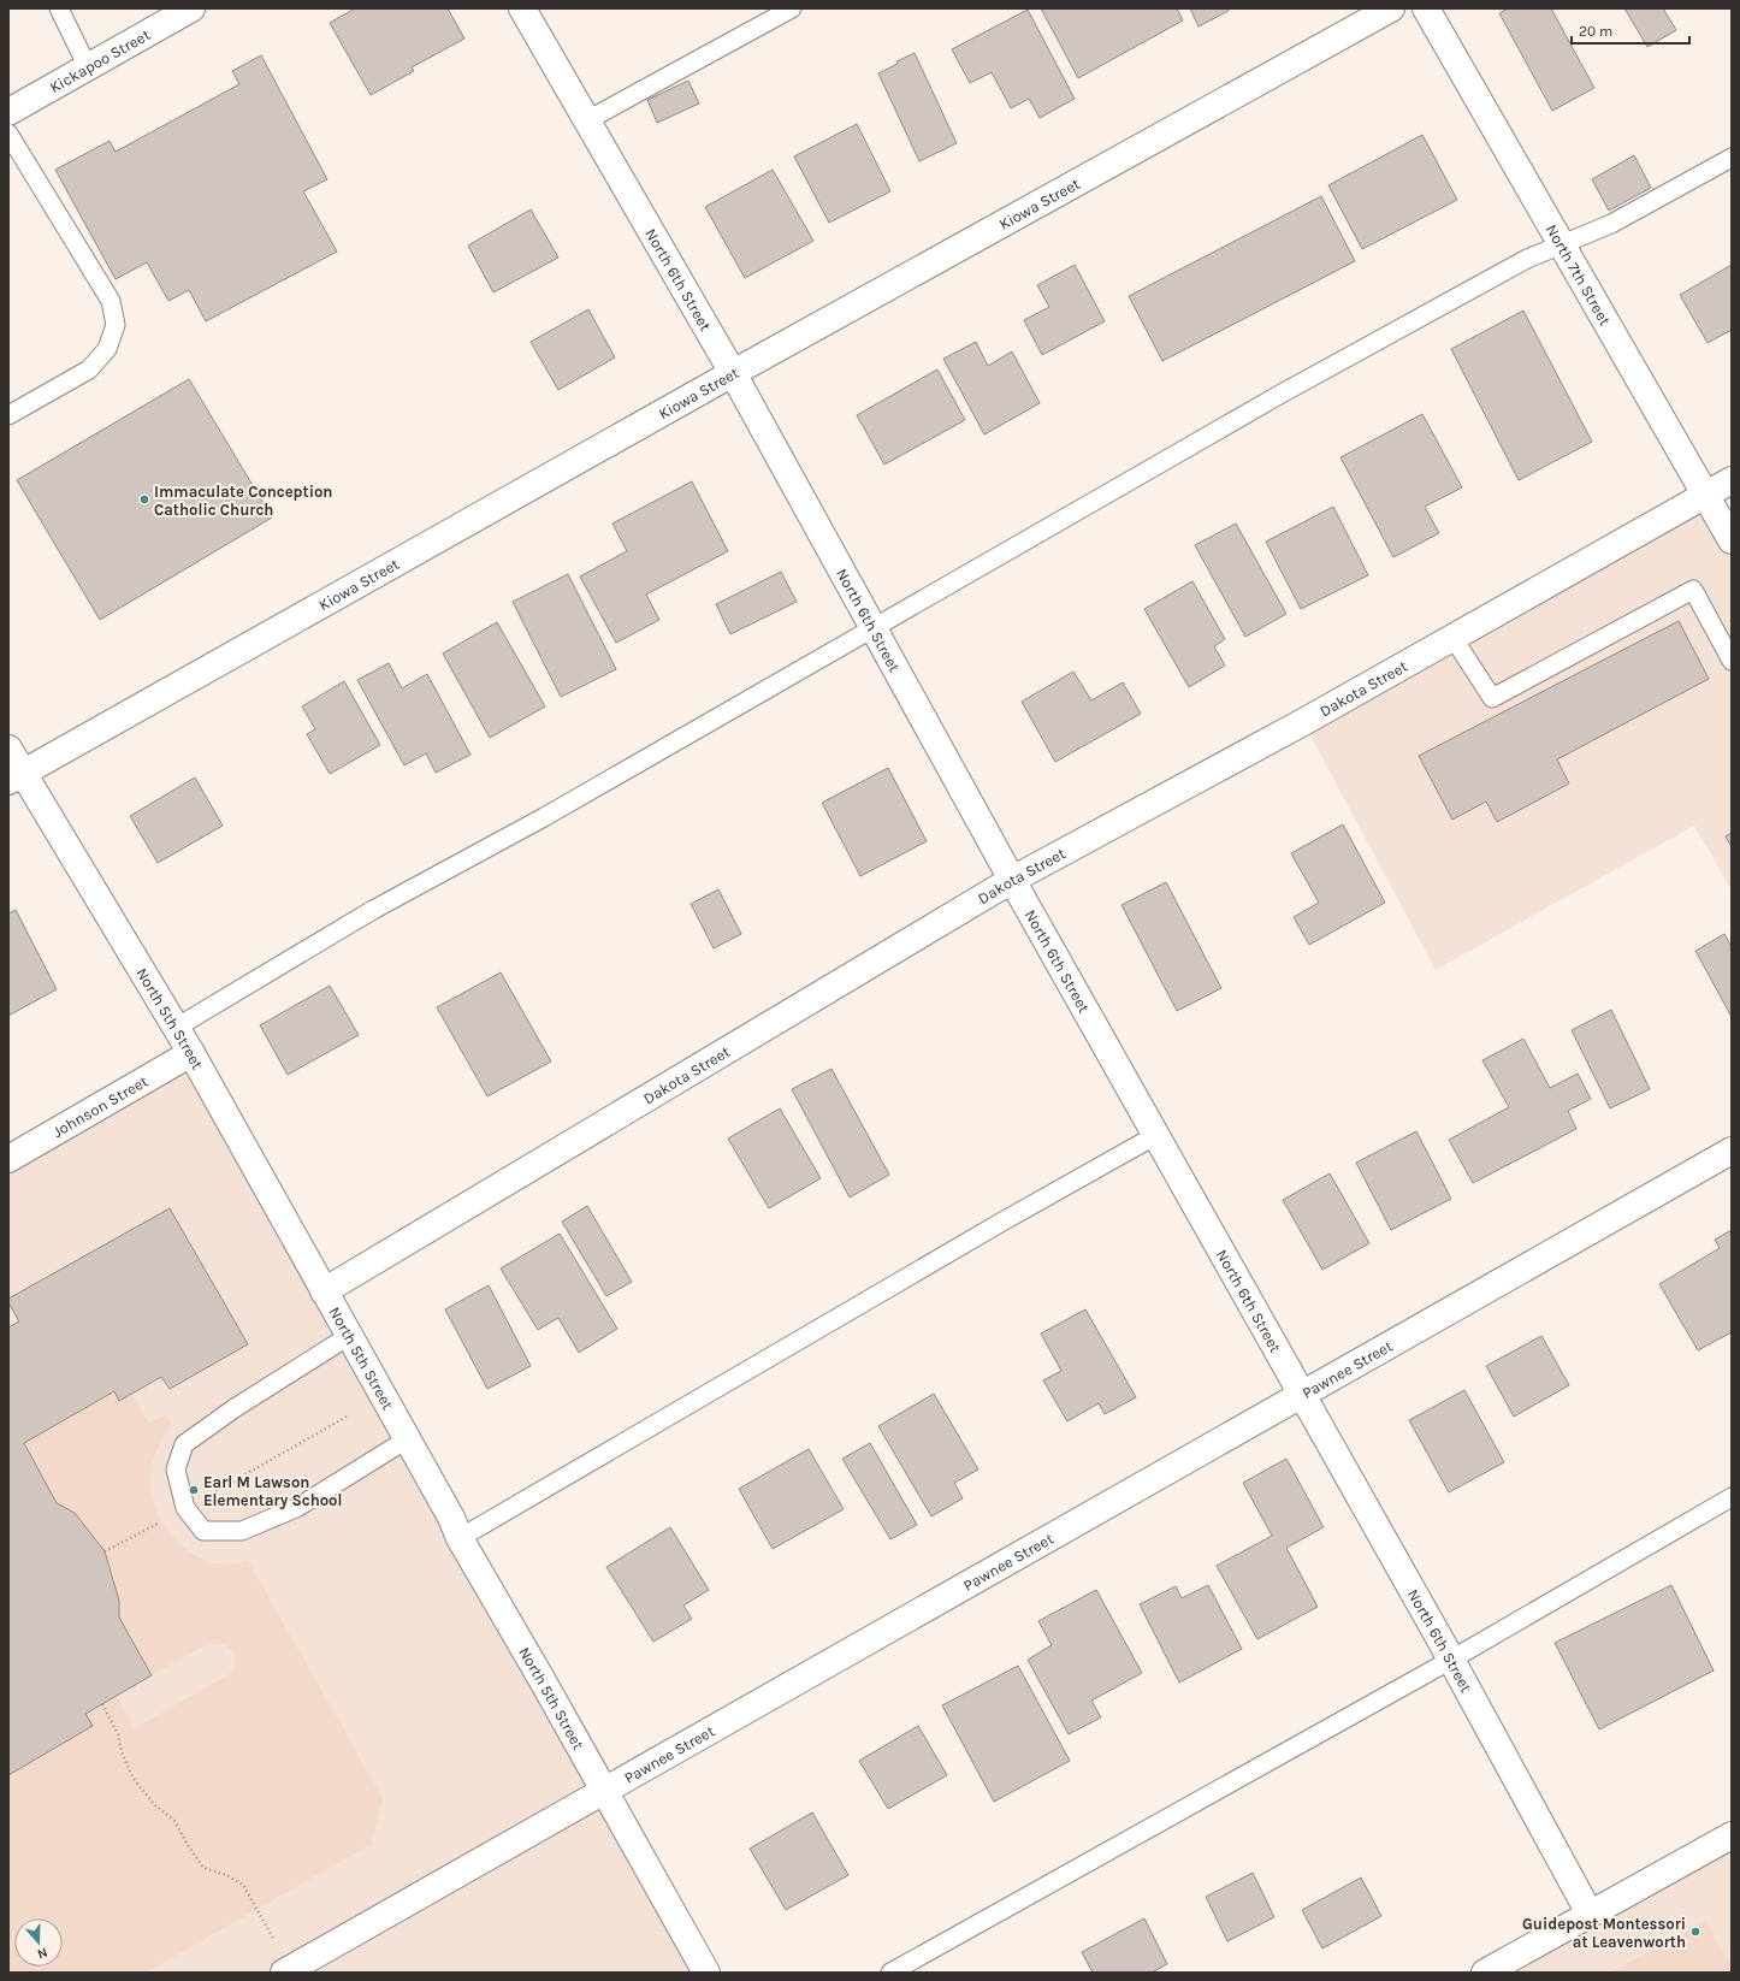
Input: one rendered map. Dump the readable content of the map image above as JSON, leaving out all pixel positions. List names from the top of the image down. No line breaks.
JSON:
{"streets":{"street":["Kickapoo Street","Kiowa Street","North 7th Street","North 6th Street","Dakota Street","North 5th Street","Johnson Street","Pawnee Street"]},"crossings":[["Kiowa Street","North 6th Street"],["Kiowa Street","North 5th Street"],["North 7th Street","Dakota Street"],["North 6th Street","Dakota Street"],["North 6th Street","Pawnee Street"],["Dakota Street","North 5th Street"],["North 5th Street","Johnson Street"],["North 5th Street","Pawnee Street"]],"places":["Immaculate Conception Catholic Church","Earl M Lawson Elementary School","Guidepost Montessori at Leavenworth"],"scale_bar":"20 m","north":"bottom"}
